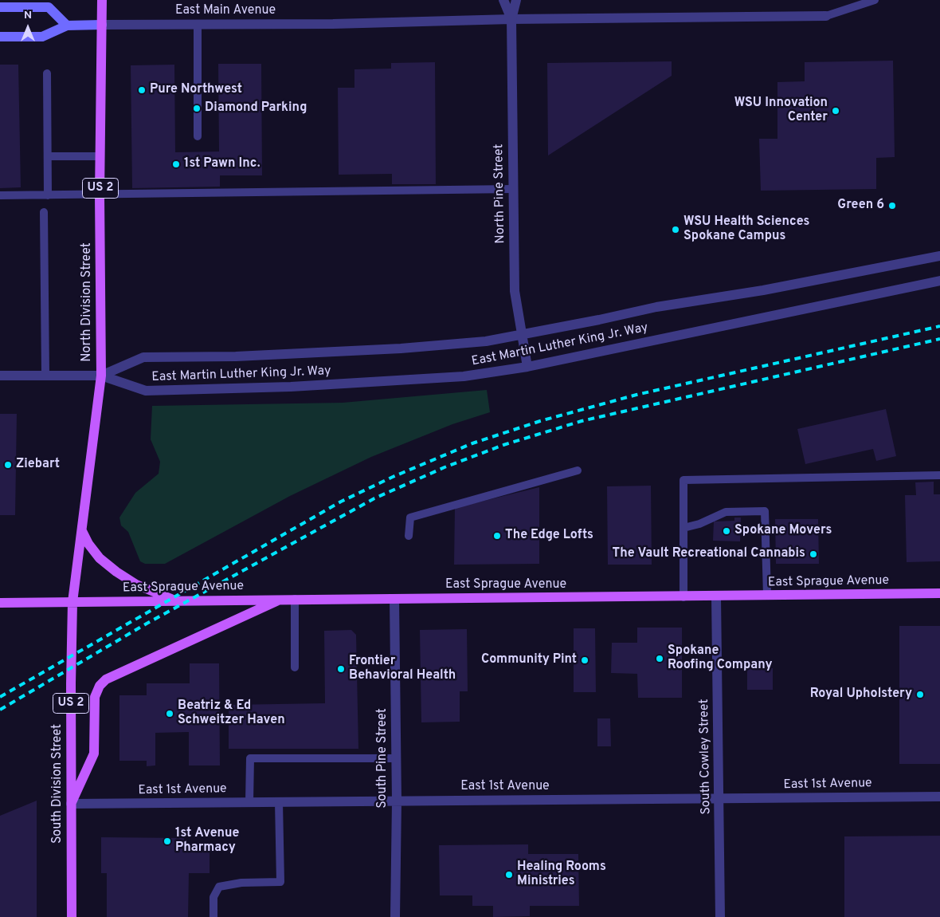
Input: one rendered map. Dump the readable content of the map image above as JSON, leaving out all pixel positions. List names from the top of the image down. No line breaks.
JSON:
{"streets":{"main road":["US 2","North Division Street","East Sprague Avenue","South Division Street"],"street":["East Main Avenue","North Pine Street","East Martin Luther King Jr. Way","South Cowley Street","South Pine Street","East 1st Avenue"]},"crossings":[["East Main Avenue","North Pine Street"],["East Main Avenue","North Division Street"],["North Pine Street","East Martin Luther King Jr. Way"],["North Division Street","East Martin Luther King Jr. Way"],["North Division Street","East Sprague Avenue"],["North Division Street","South Division Street"],["East Sprague Avenue","South Cowley Street"],["East Sprague Avenue","South Pine Street"],["East Sprague Avenue","South Division Street"],["South Cowley Street","East 1st Avenue"],["South Pine Street","East 1st Avenue"],["South Division Street","East 1st Avenue"]],"places":["Pure Northwest","Diamond Parking","WSU Innovation Center","1st Pawn Inc.","Green 6","WSU Health Sciences Spokane Campus","Ziebart","Spokane Movers","The Edge Lofts","The Vault Recreational Cannabis","Spokane Roofing Company","Community Pint","Frontier Behavioral Health","Royal Upholstery","Beatriz & Ed Schweitzer Haven","1st Avenue Pharmacy","Healing Rooms Ministries"],"north":"top"}
